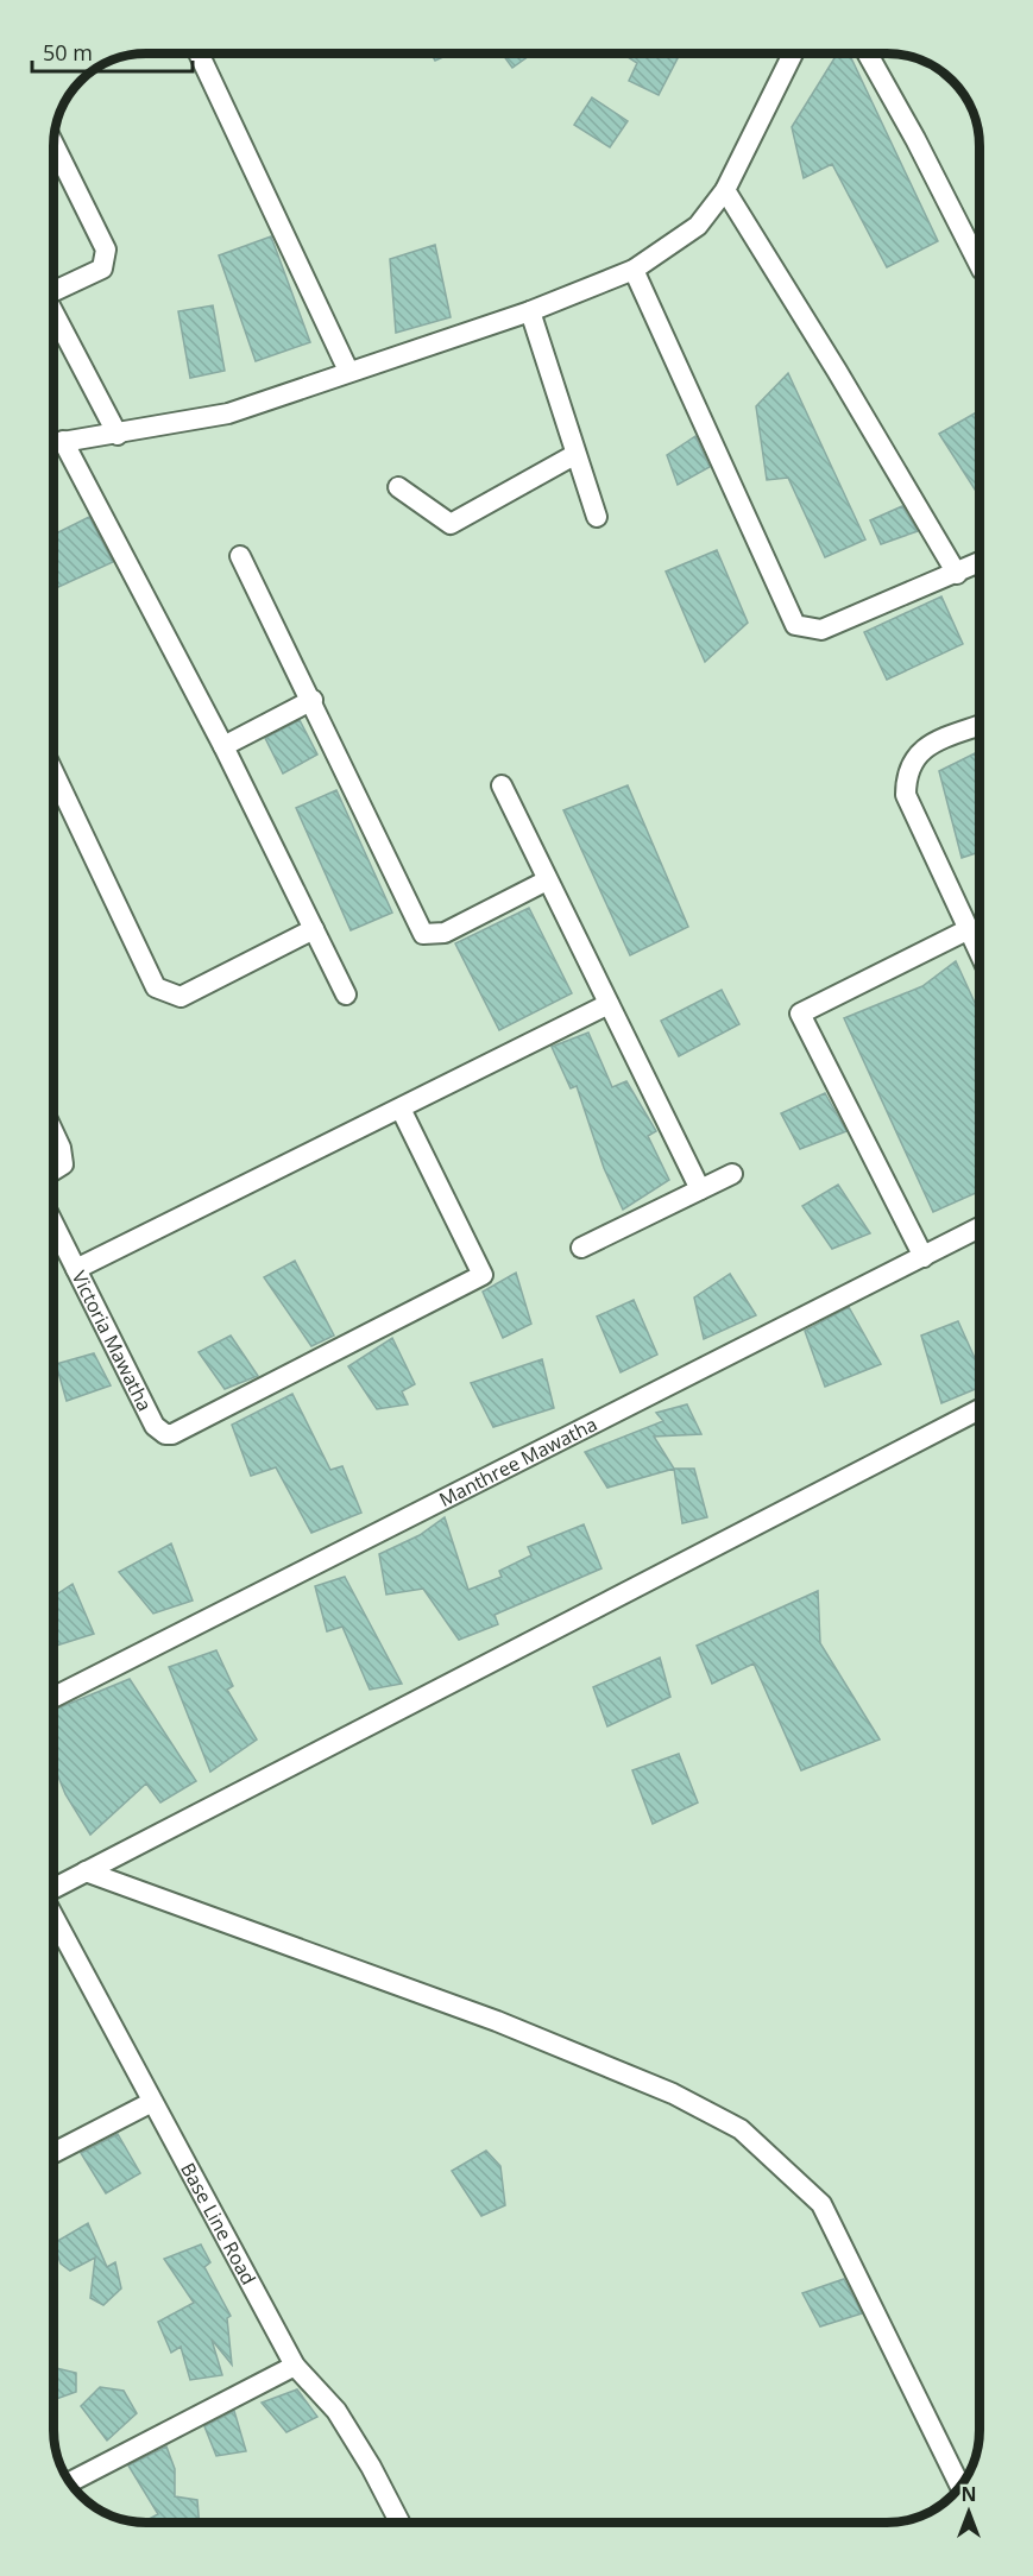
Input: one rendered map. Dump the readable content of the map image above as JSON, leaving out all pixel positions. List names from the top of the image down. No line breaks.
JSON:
{"streets":{"street":["Victoria Mawatha","Manthree Mawatha","Base Line Road"]},"scale_bar":"50 m","north":"top"}
